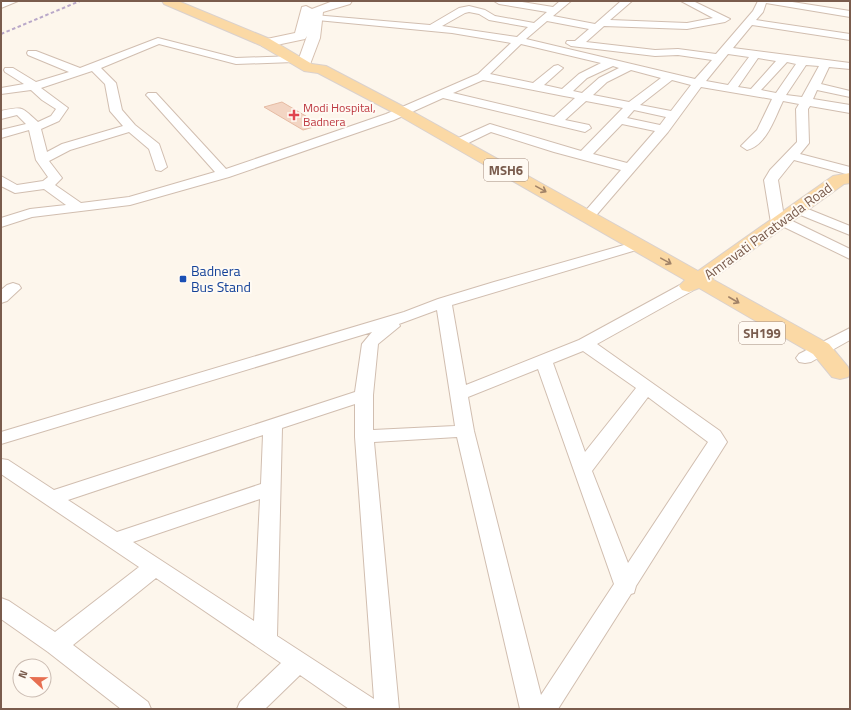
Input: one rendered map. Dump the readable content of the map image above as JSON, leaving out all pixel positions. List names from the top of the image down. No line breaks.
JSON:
{"streets":{"main road":["MSH6","Amravati Paratwada Road","SH199"]},"crossings":[["MSH6","Amravati Paratwada Road"],["MSH6","SH199"],["Amravati Paratwada Road","SH199"]],"places":{"health":["Modi Hospital, Badnera"],"transit":["Badnera Bus Stand"]},"north":"left"}
